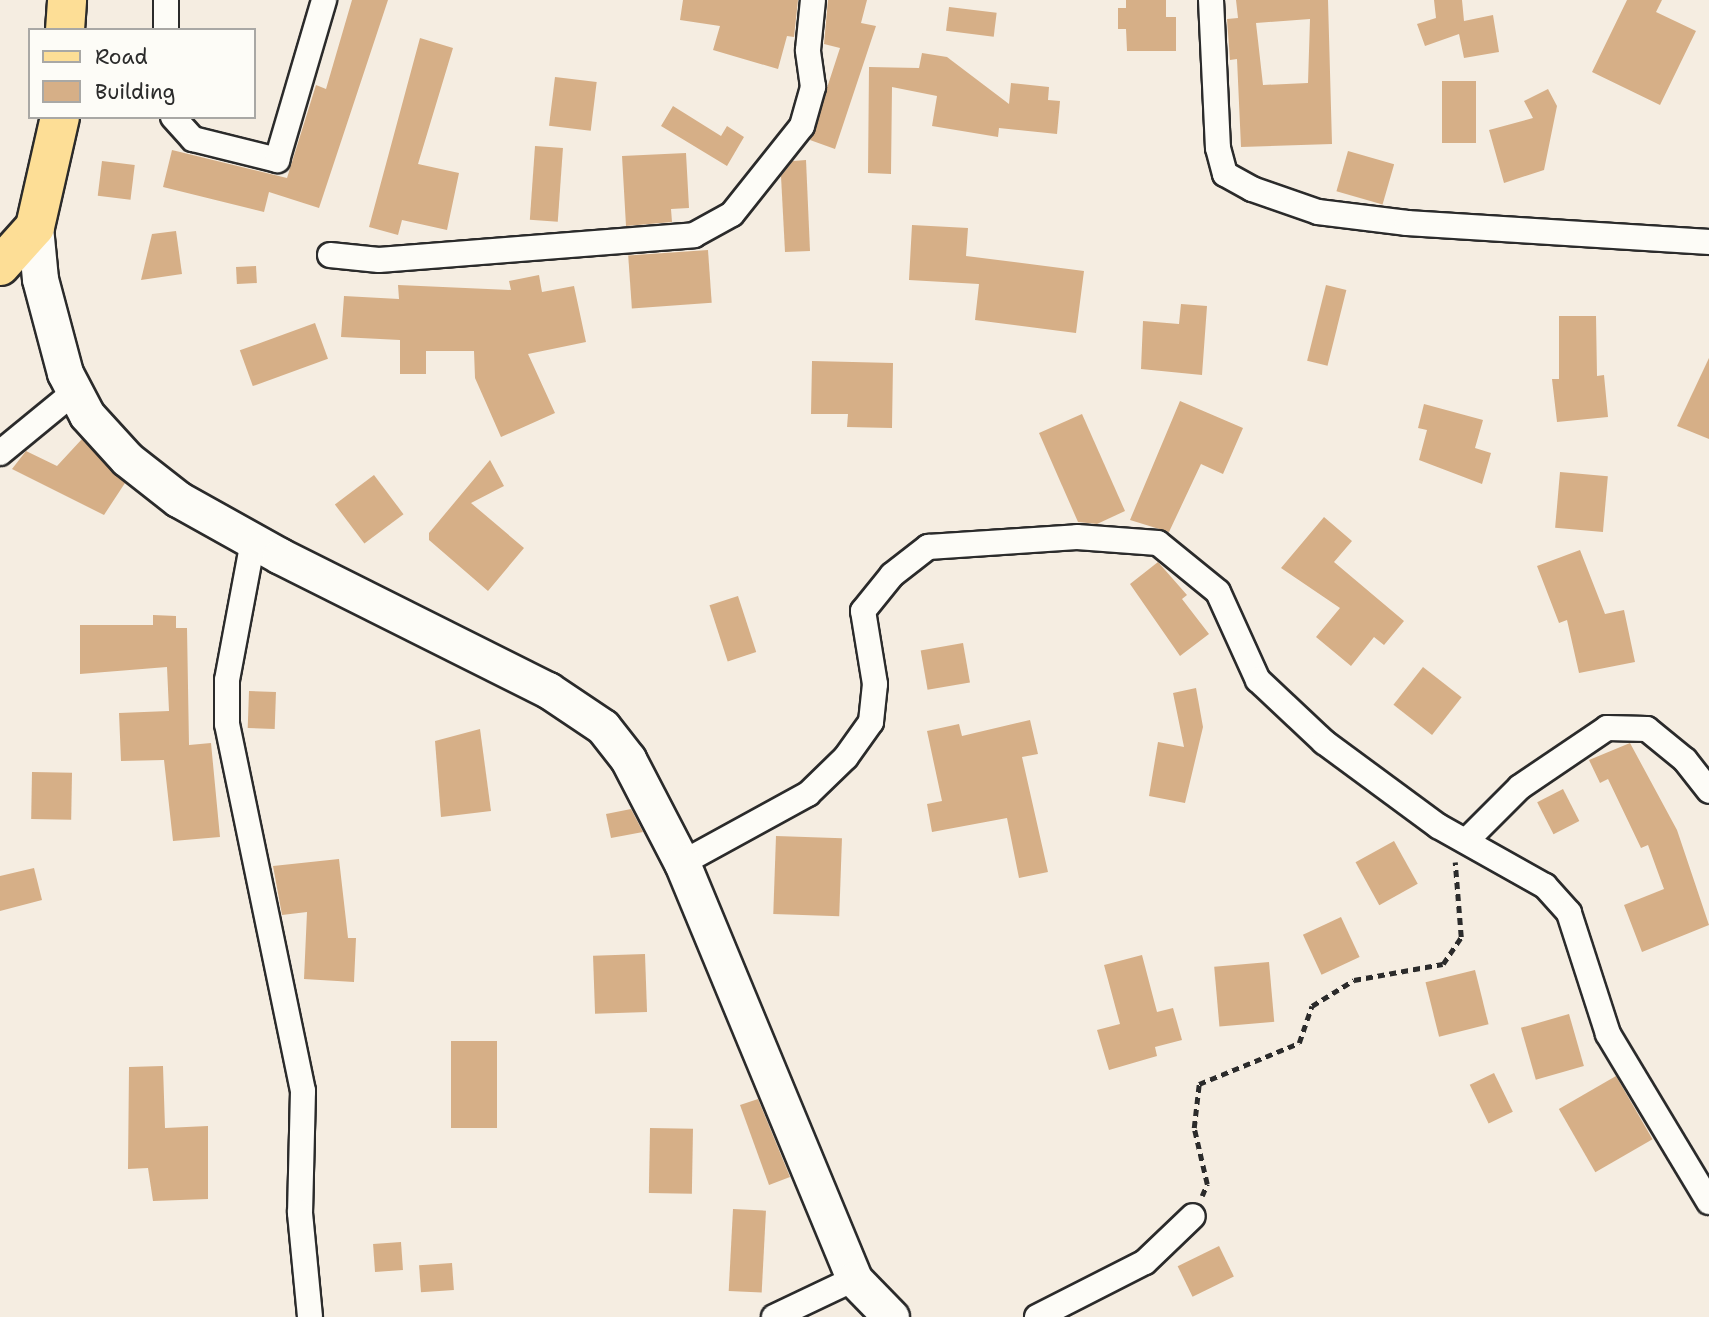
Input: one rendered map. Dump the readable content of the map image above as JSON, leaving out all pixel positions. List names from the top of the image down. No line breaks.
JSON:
{"legend":["Road","Building"]}
